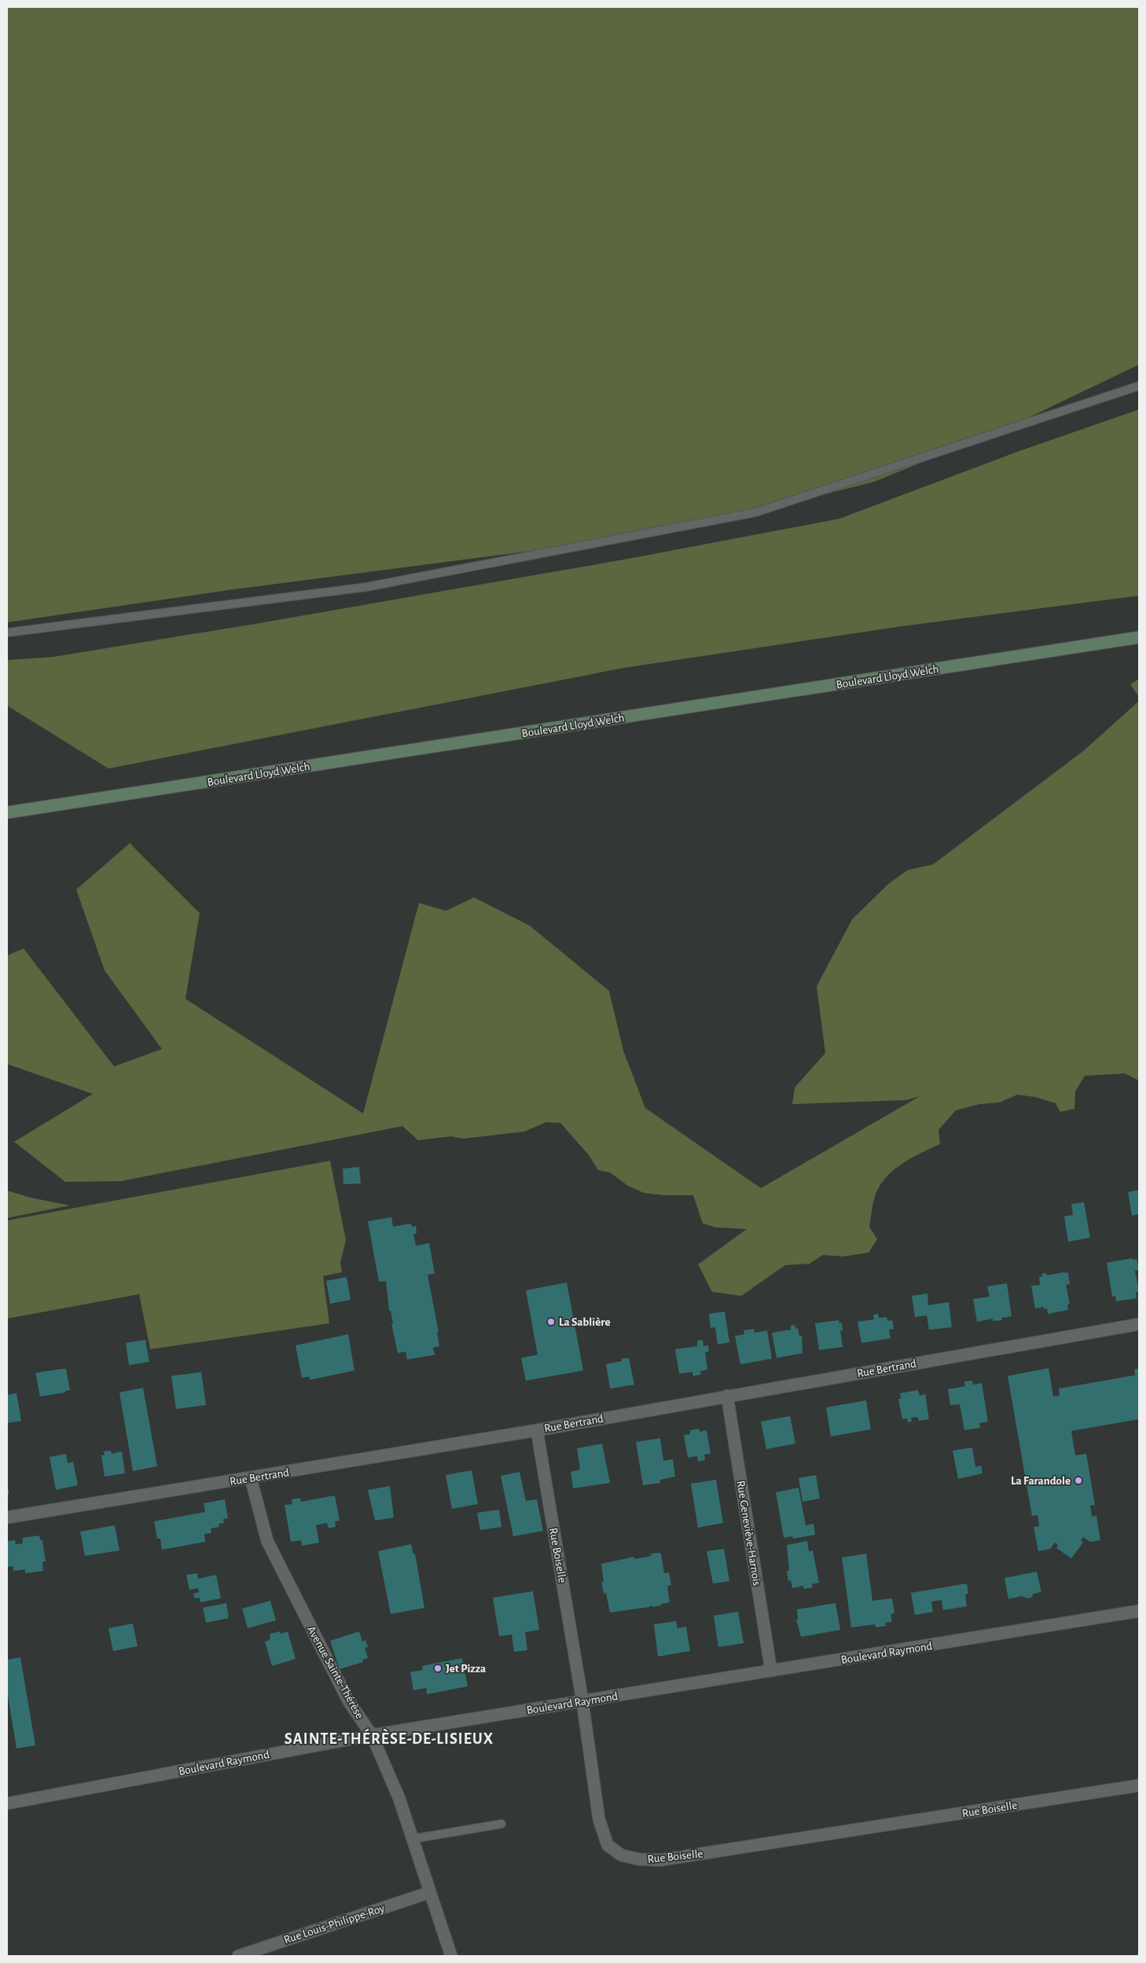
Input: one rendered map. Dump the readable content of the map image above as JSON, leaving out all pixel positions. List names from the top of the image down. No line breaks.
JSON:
{"streets":{"main road":["Boulevard Lloyd Welch"],"street":["Rue Bertrand","Rue Geneviève-Harnois","Rue Boiselle","Boulevard Raymond","Avenue Sainte-Thérèse","Rue Louis-Philippe-Roy"]},"crossings":[["Rue Bertrand","Rue Geneviève-Harnois"],["Rue Bertrand","Rue Boiselle"],["Rue Bertrand","Avenue Sainte-Thérèse"],["Rue Geneviève-Harnois","Boulevard Raymond"],["Rue Boiselle","Boulevard Raymond"],["Boulevard Raymond","Avenue Sainte-Thérèse"],["Avenue Sainte-Thérèse","Rue Louis-Philippe-Roy"]],"districts":["SAINTE-THÉRÈSE-DE-LISIEUX"],"places":["La Sablière","La Farandole","Jet Pizza"]}
